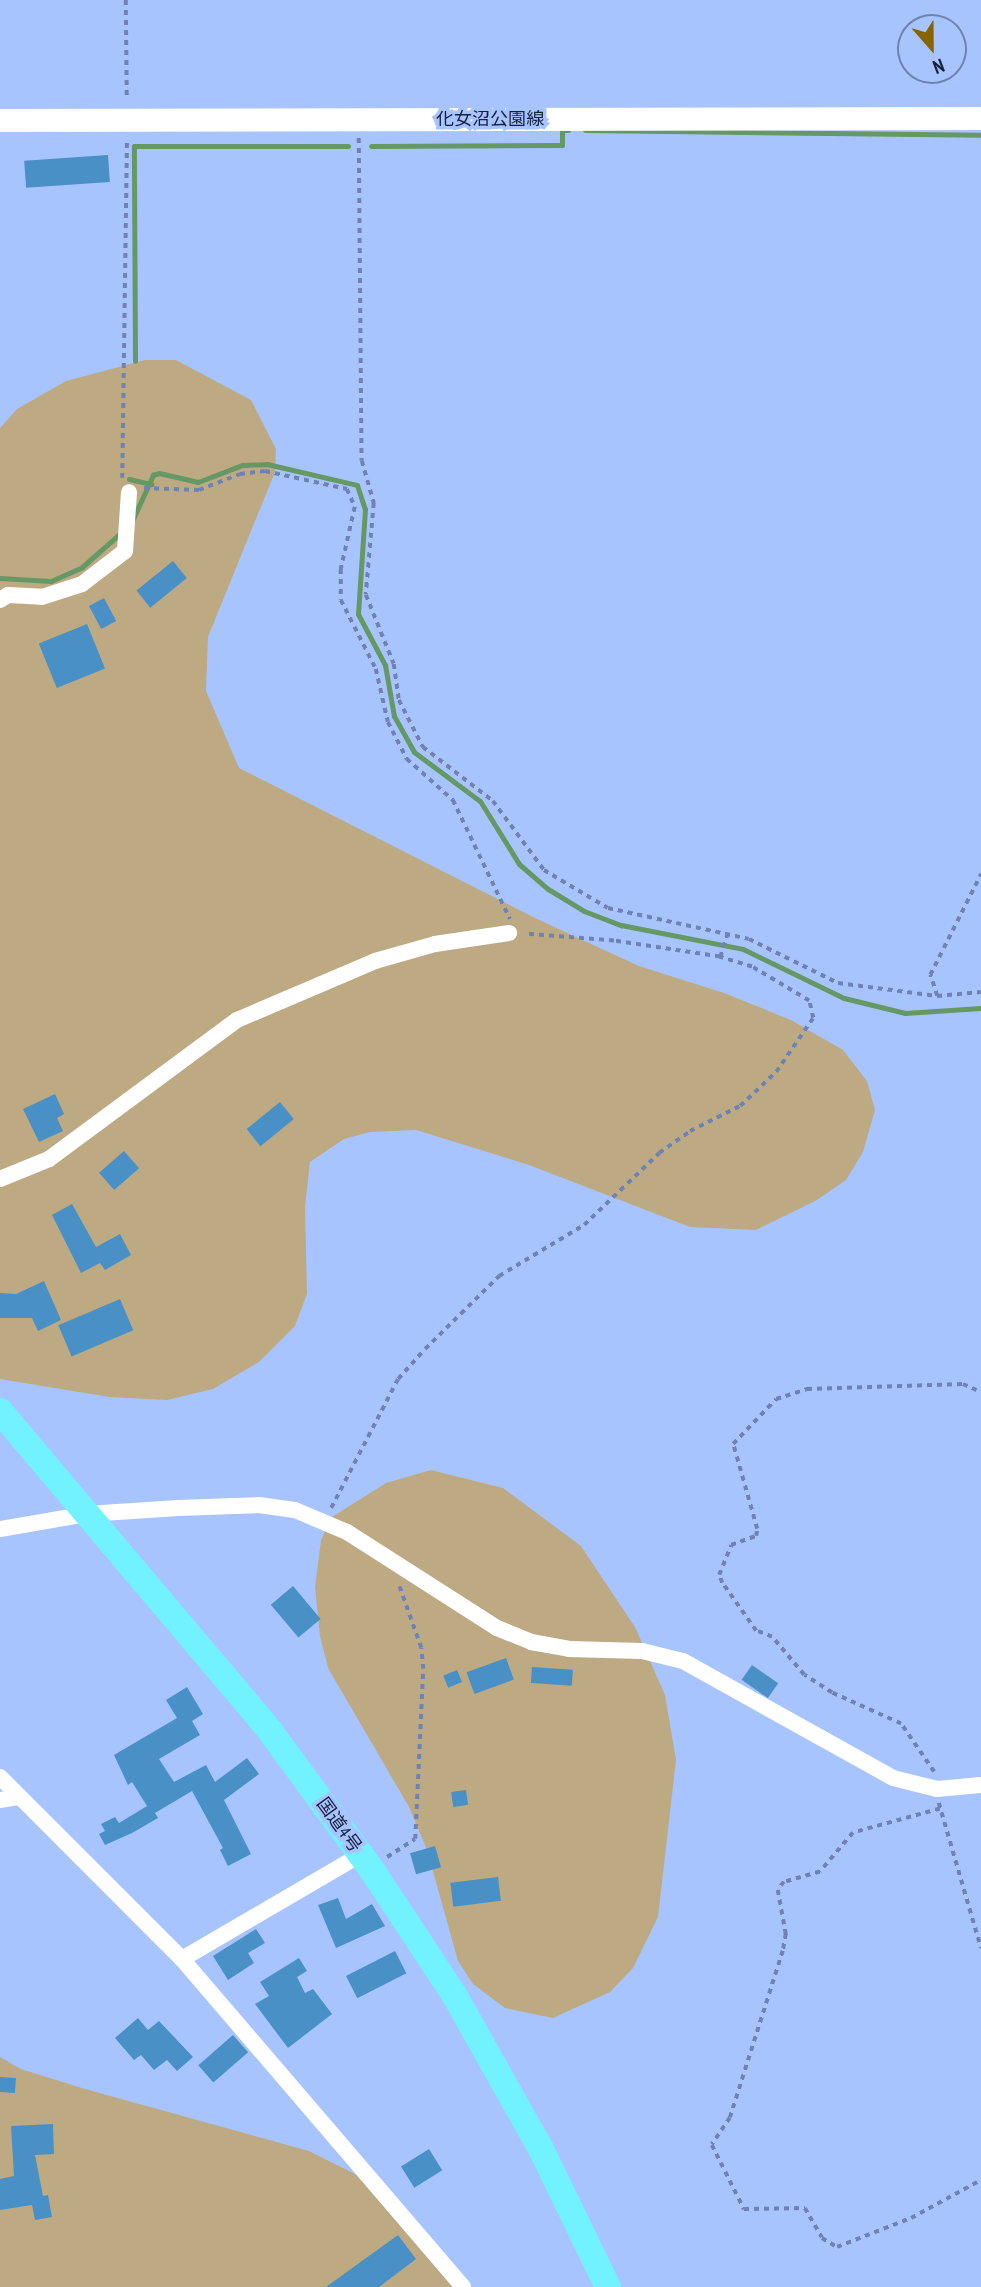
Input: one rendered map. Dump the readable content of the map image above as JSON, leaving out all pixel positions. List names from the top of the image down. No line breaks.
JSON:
{"streets":{"highway":["国道4号"],"main road":["化女沼公園線"]},"north":"bottom"}
